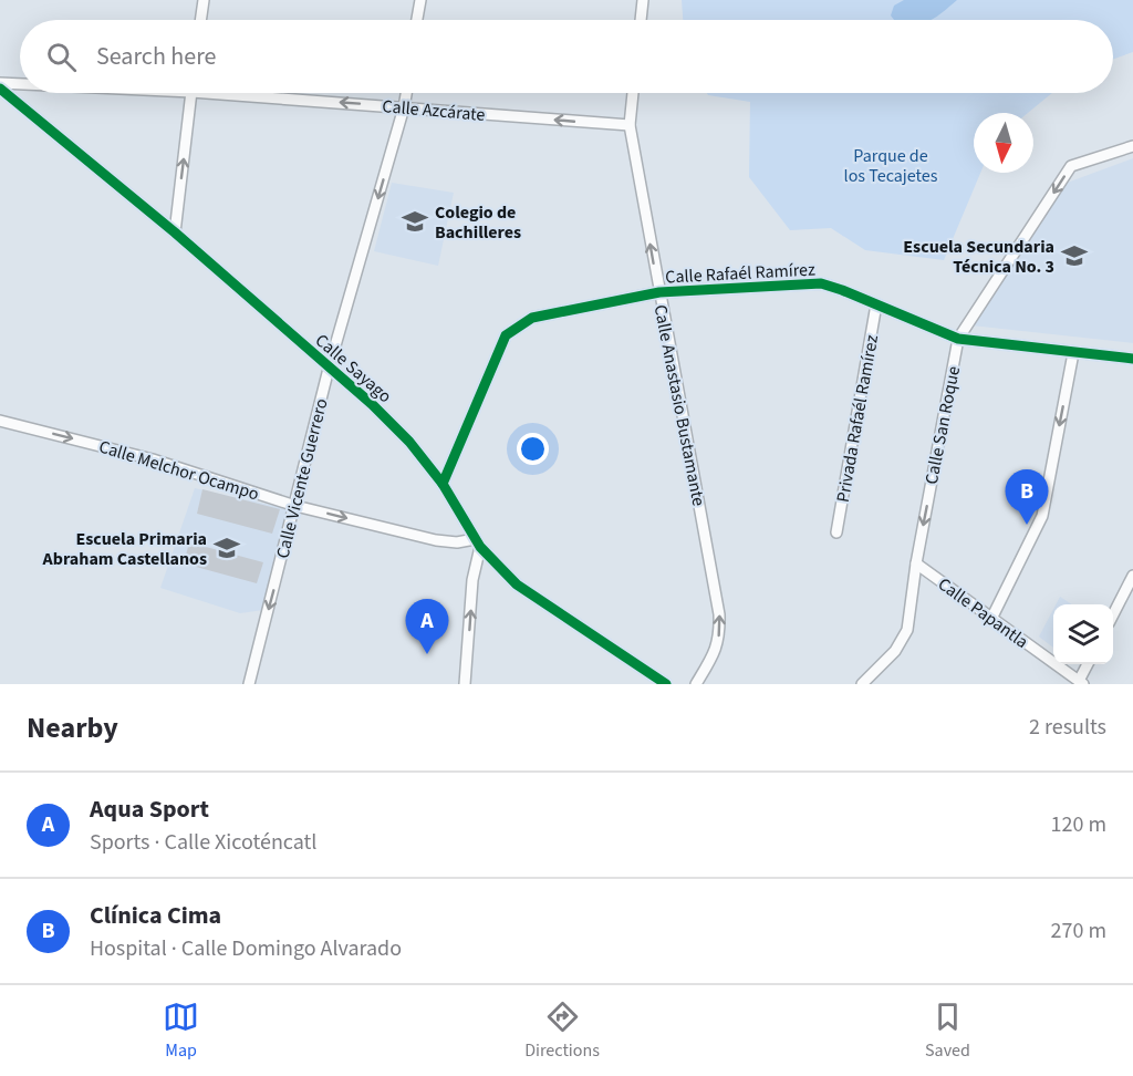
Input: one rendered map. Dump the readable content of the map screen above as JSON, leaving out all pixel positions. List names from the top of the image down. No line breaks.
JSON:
{"streets":{"street":["Calle Azcárate","Calle Rafaél Ramírez","Calle Sayago","Calle Anastasio Bustamante","Privada Rafaél Ramírez","Calle San Roque","Calle Melchor Ocampo","Calle Vicente Guerrero","Calle Papantla"]},"crossings":[["Calle Azcárate","Calle Anastasio Bustamante"],["Calle Azcárate","Calle Vicente Guerrero"],["Calle Rafaél Ramírez","Calle Sayago"],["Calle Rafaél Ramírez","Calle Anastasio Bustamante"],["Calle Rafaél Ramírez","Privada Rafaél Ramírez"],["Calle Rafaél Ramírez","Calle San Roque"],["Calle Sayago","Calle Melchor Ocampo"],["Calle Sayago","Calle Vicente Guerrero"],["Calle San Roque","Calle Papantla"],["Calle Melchor Ocampo","Calle Vicente Guerrero"]],"one_way":["Calle Azcárate","Calle Anastasio Bustamante","Calle San Roque","Calle Melchor Ocampo","Calle Vicente Guerrero"],"parks":["Parque de los Tecajetes"],"places":{"school or university":["Colegio de Bachilleres","Escuela Secundaria Técnica No. 3","Escuela Primaria Abraham Castellanos"]},"north":"bottom","page":{"search":"Search here","pins":["B","A"],"heading":["Nearby","2 results"],"list":[{"mark":"A","name":"Aqua Sport","note":"Sports · Calle Xicoténcatl","value":"120 m"},{"mark":"B","name":"Clínica Cima","note":"Hospital · Calle Domingo Alvarado","value":"270 m"}],"nav":["Map","Directions","Saved"]}}
